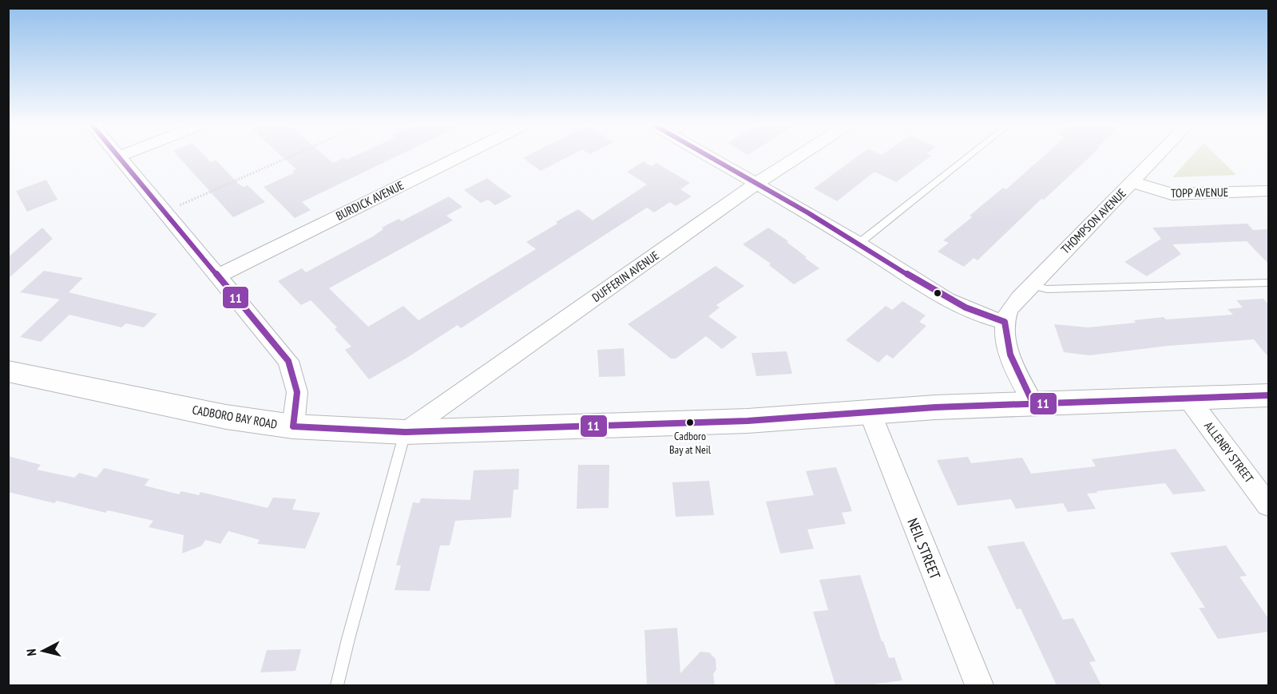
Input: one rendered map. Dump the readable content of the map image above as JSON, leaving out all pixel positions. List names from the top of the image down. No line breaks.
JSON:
{"streets":{"main road":["CADBORO BAY ROAD"],"street":["TOPP AVENUE","BURDICK AVENUE","THOMPSON AVENUE","DUFFERIN AVENUE","ALLENBY STREET","NEIL STREET"]},"crossings":[["TOPP AVENUE","THOMPSON AVENUE"],["DUFFERIN AVENUE","CADBORO BAY ROAD"],["CADBORO BAY ROAD","ALLENBY STREET"],["CADBORO BAY ROAD","NEIL STREET"]],"places":["Cadboro Bay at Neil"],"lines":["transit line 11"],"north":"left"}
